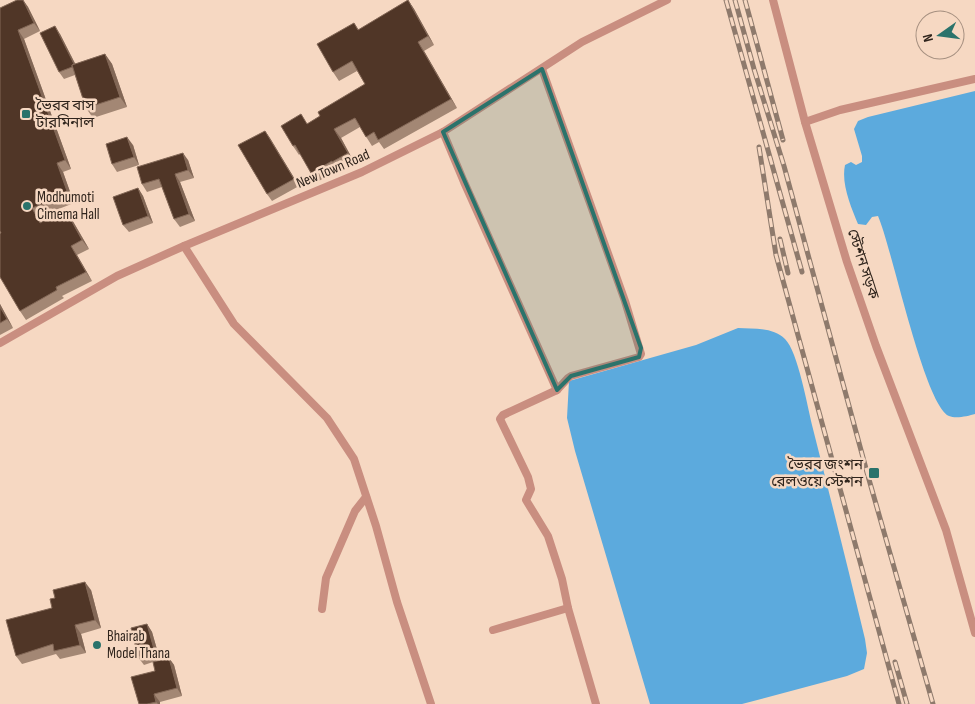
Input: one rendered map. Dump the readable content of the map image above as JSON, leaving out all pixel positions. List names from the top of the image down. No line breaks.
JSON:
{"streets":{"street":["New Town Road","স্টেশন সড়ক"]},"places":{"transit":["ভৈরব বাস টারমিনাল","ভৈরব জংশন রেলওয়ে স্টেশন"],"other":["Modhumoti Cimema Hall","Bhairab Model Thana"]},"north":"left"}
